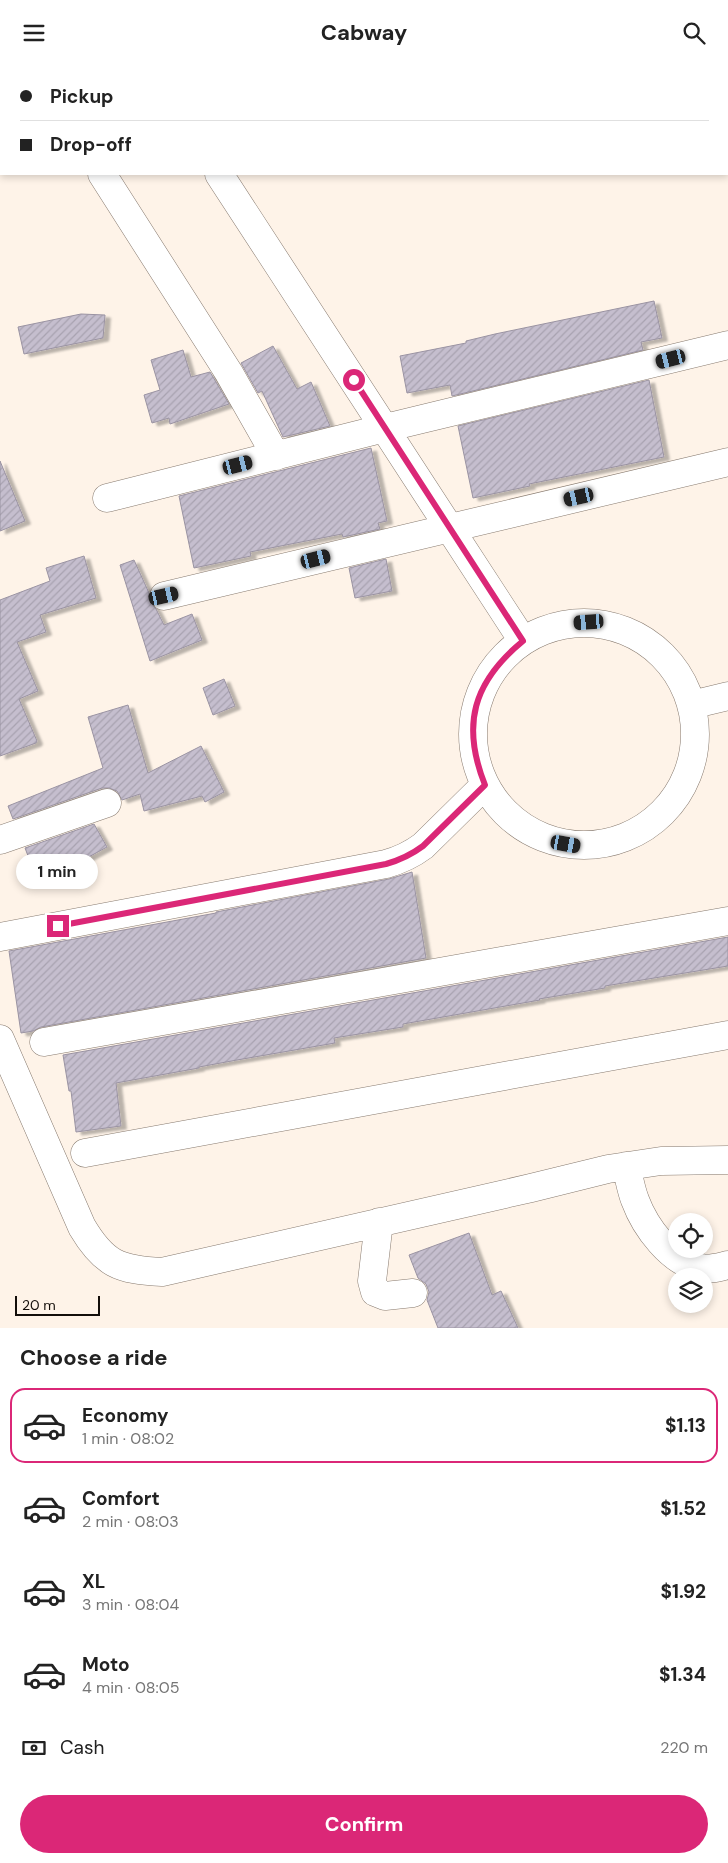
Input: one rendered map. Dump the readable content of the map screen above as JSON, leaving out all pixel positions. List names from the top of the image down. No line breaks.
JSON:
{"scale_bar":"20 m","page":{"header":"Cabway","banner":["Pickup","Drop-off"],"bubble":"1 min","scale":"20 m","heading":"Choose a ride","list":[{"name":"Economy","note":"1 min · 08:02","value":"$1.13"},{"name":"Comfort","note":"2 min · 08:03","value":"$1.52"},{"name":"XL","note":"3 min · 08:04","value":"$1.92"},{"name":"Moto","note":"4 min · 08:05","value":"$1.34"}],"pay":["Cash","220 m"],"buttons":"Confirm"}}
